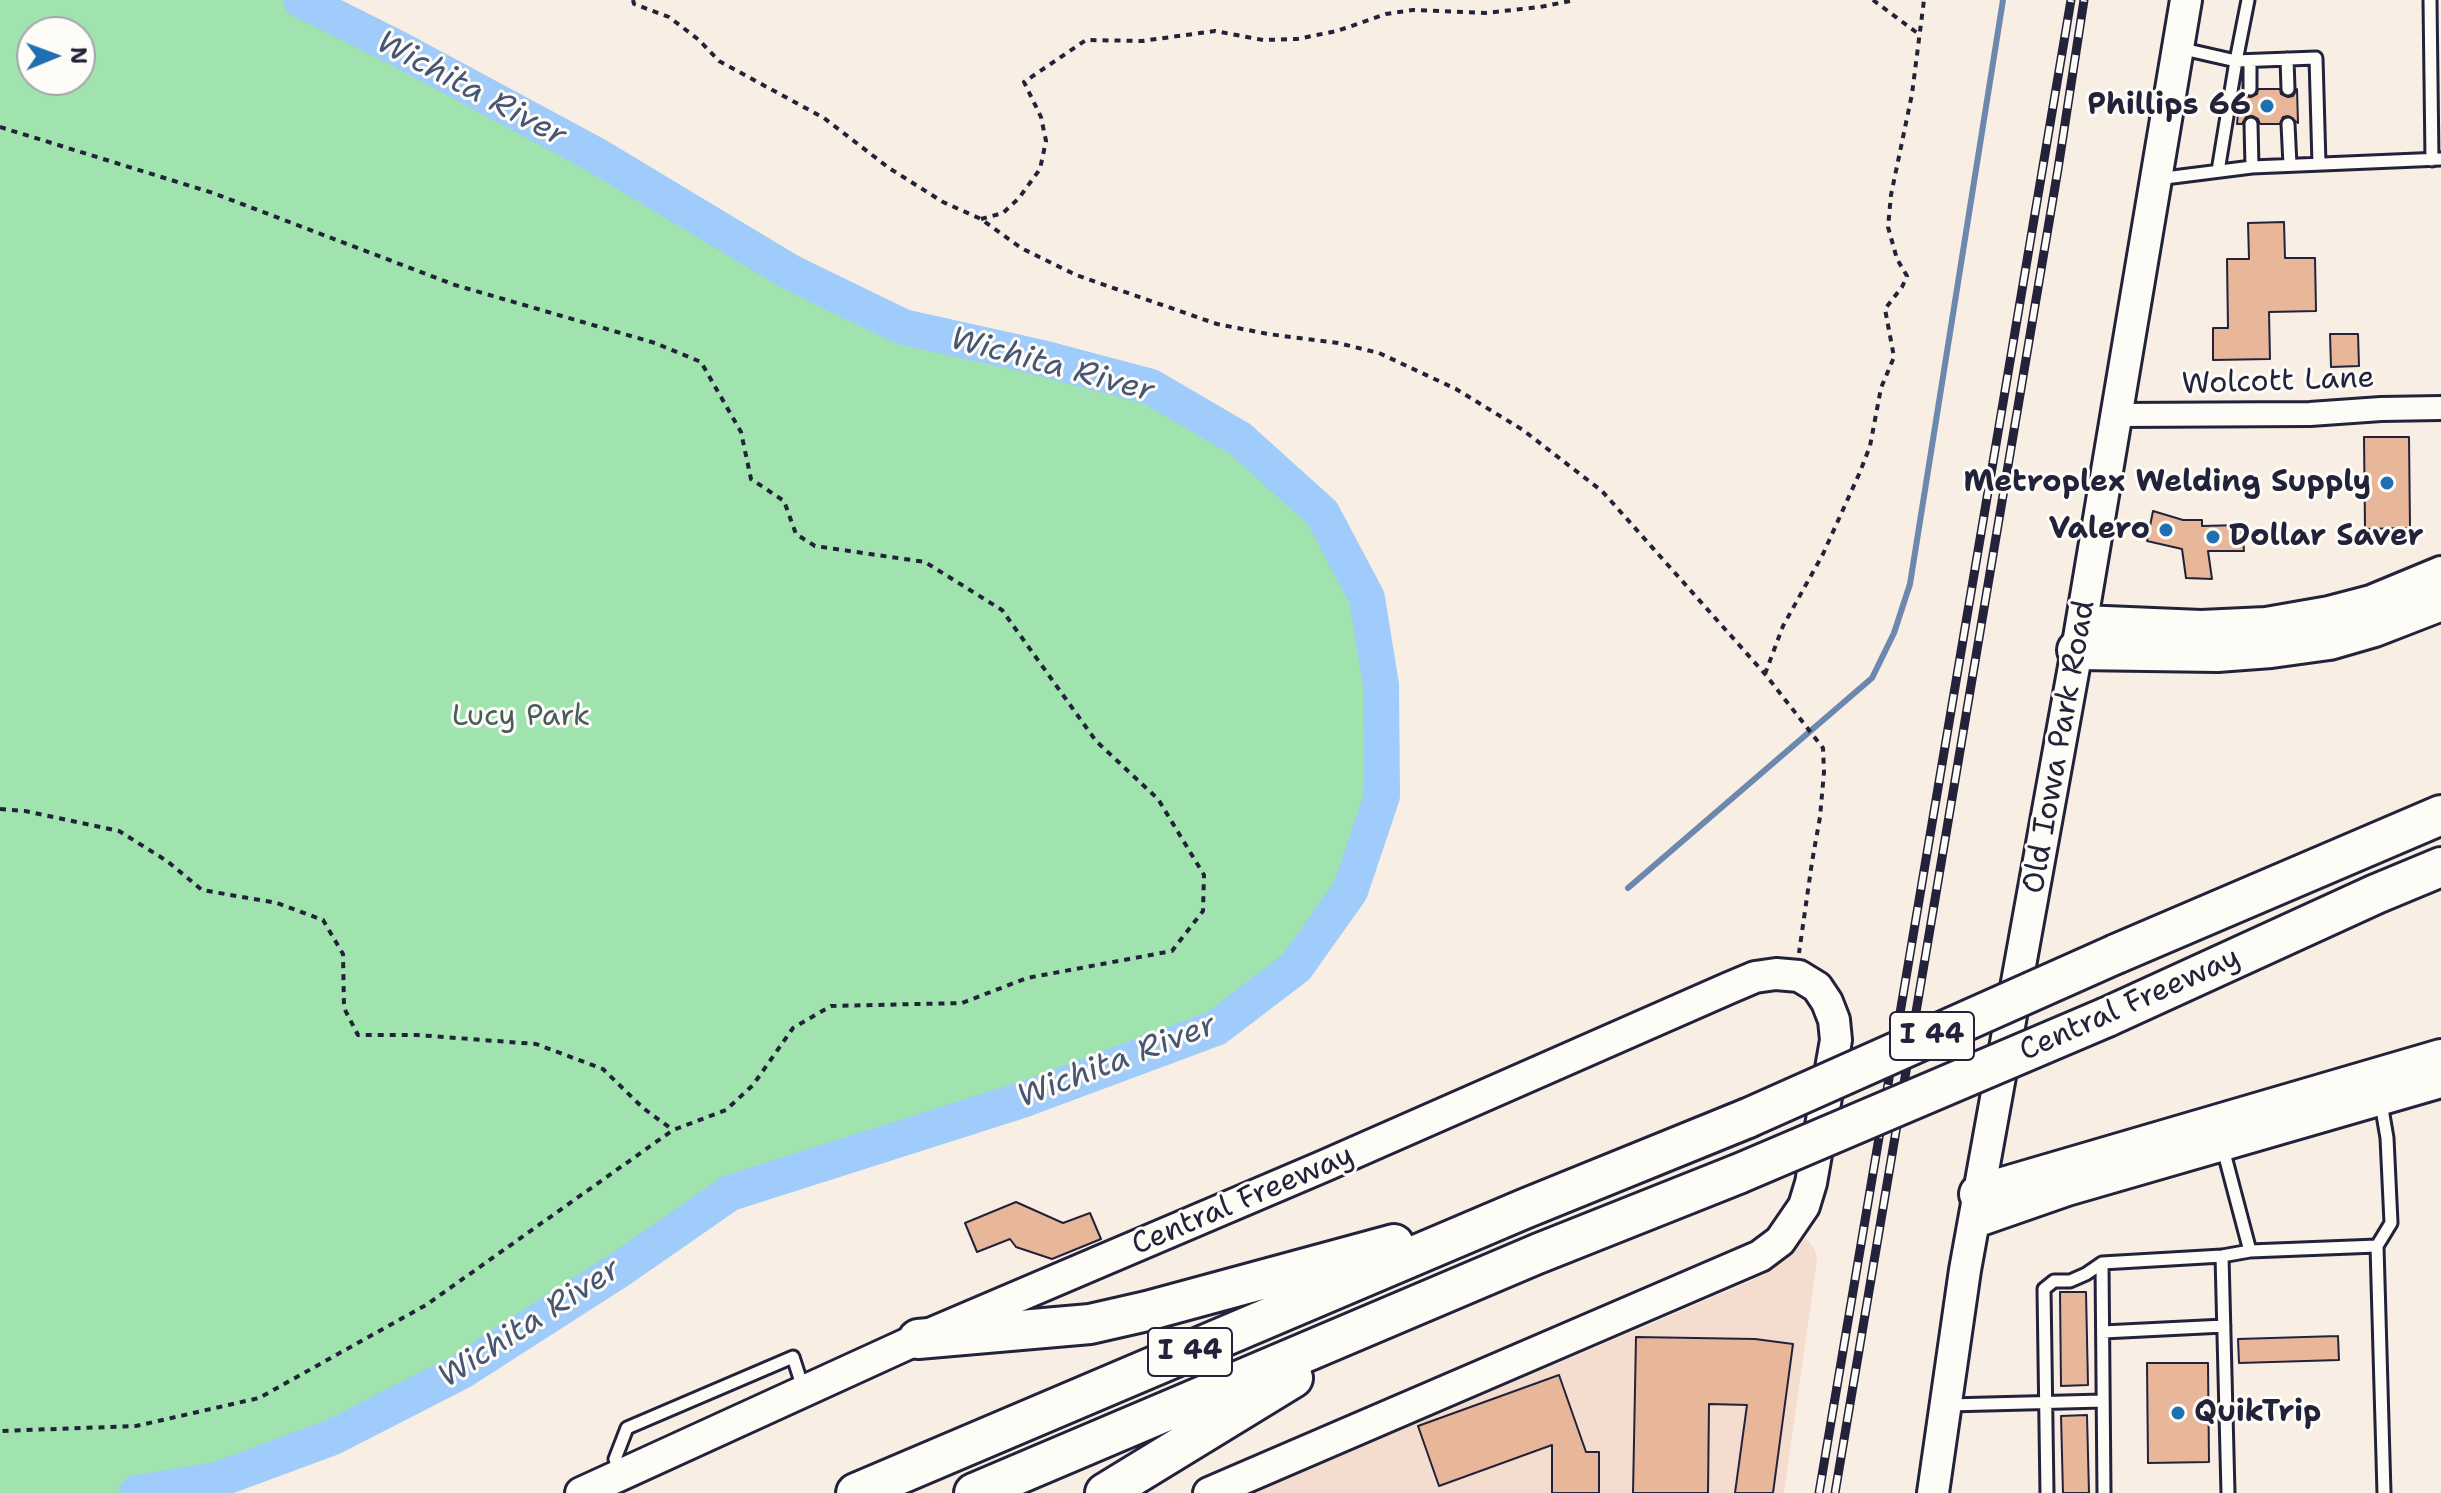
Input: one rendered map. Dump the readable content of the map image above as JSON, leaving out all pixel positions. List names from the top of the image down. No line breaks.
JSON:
{"streets":{"highway":["Central Freeway","I 44"],"main road":["Old Iowa Park Road"],"street":["Wolcott Lane"]},"crossings":[["Wolcott Lane","Old Iowa Park Road"]],"water":["Wichita River"],"parks":["Lucy Park"],"places":["Phillips 66","Metroplex Welding Supply","Valero","Dollar Saver","QuikTrip"],"north":"right"}
